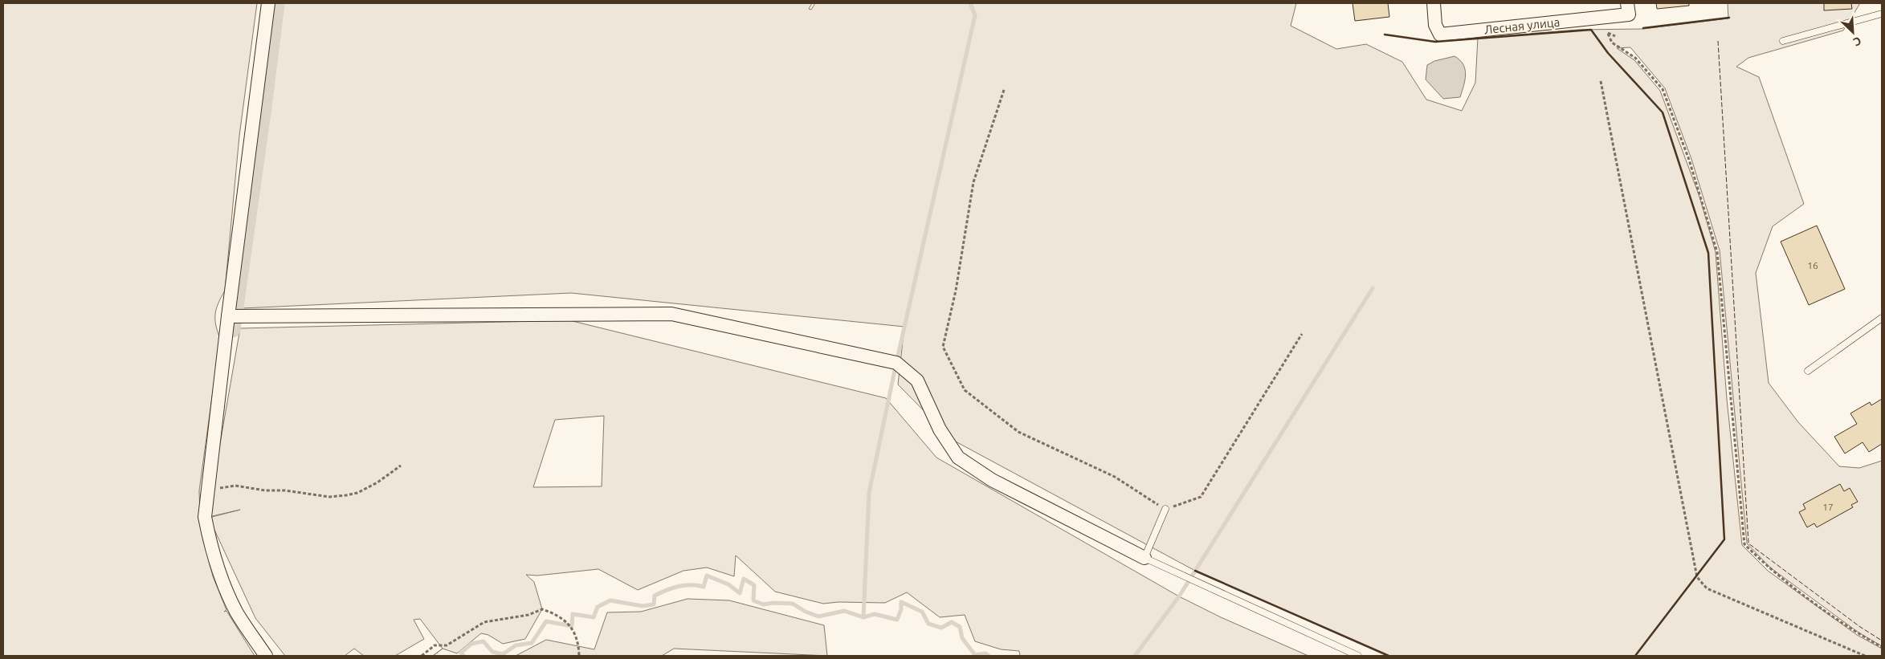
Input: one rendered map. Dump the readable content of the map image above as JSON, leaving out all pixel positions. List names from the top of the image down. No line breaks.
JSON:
{"streets":{"street":["Лесная улица"]},"house_numbers":["16","17"],"north":"bottom right"}
